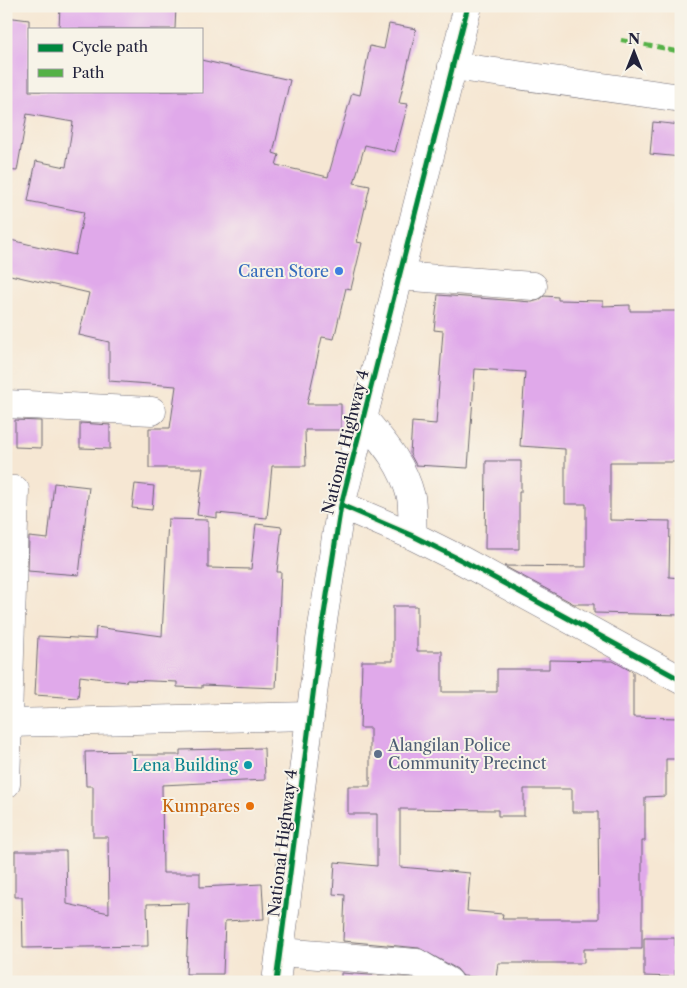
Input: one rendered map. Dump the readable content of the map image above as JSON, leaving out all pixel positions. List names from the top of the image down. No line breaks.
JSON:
{"streets":{"street":["National Highway 4"]},"places":["Caren Store","Alangilan Police Community Precinct","Lena Building","Kumpares"],"legend":["Cycle path","Path"],"north":"top"}
